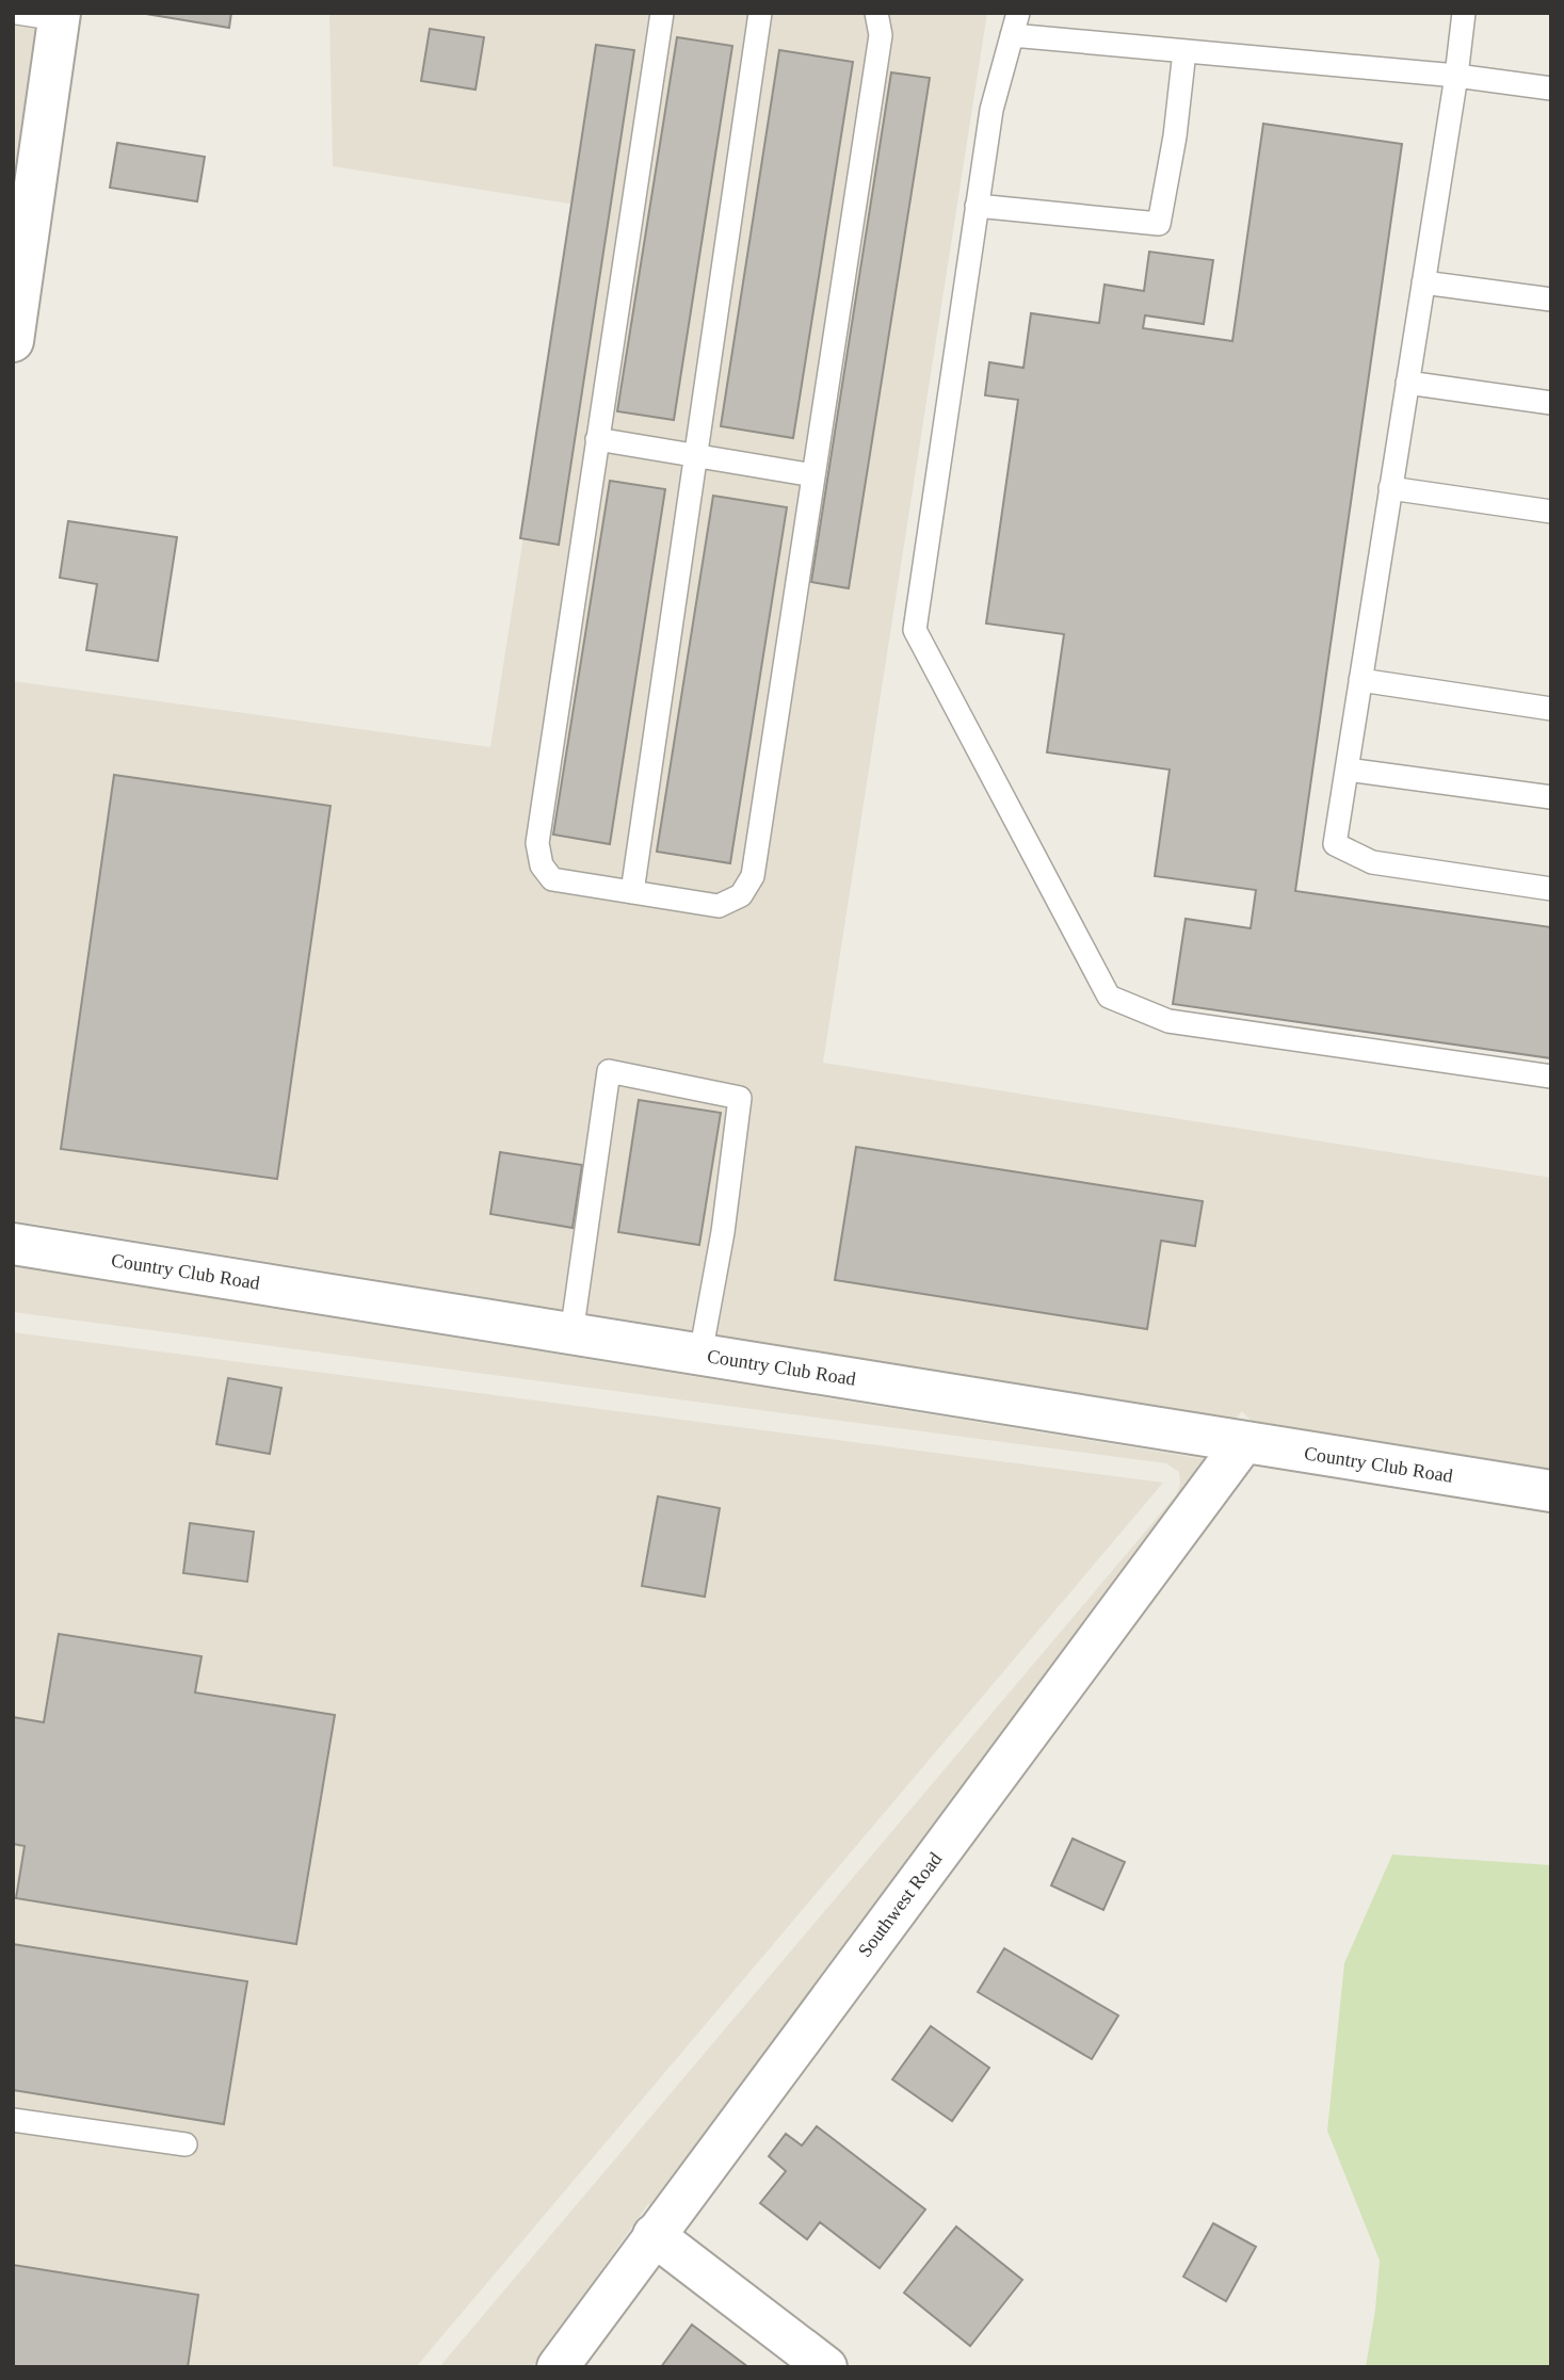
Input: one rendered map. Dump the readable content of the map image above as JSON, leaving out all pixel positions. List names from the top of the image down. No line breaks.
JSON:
{"streets":{"street":["Country Club Road","Southwest Road"]},"crossings":[["Country Club Road","Southwest Road"]]}
